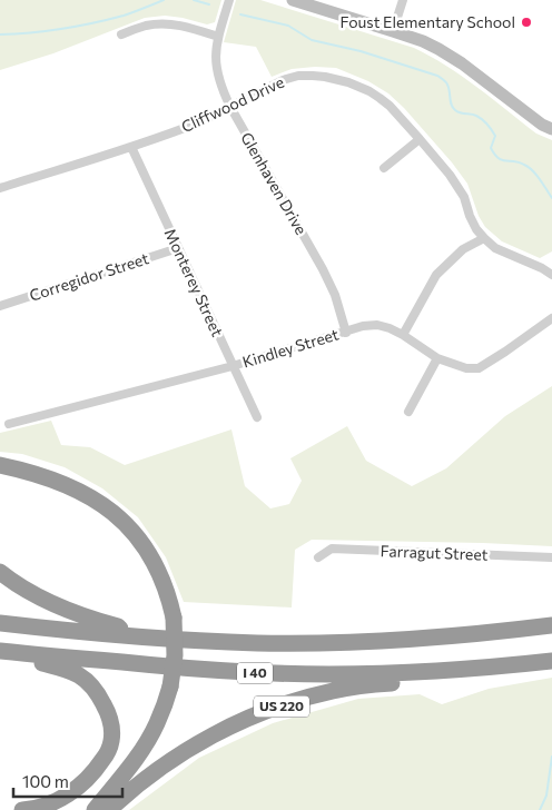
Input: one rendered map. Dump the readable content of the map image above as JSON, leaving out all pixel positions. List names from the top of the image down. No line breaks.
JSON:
{"streets":{"highway":["I 40","US 220"],"street":["Cliffwood Drive","Glenhaven Drive","Corregidor Street","Monterey Street","Kindley Street","Farragut Street"]},"crossings":[["Cliffwood Drive","Glenhaven Drive"],["Cliffwood Drive","Monterey Street"],["Glenhaven Drive","Kindley Street"],["Corregidor Street","Monterey Street"],["Monterey Street","Kindley Street"],["I 40","US 220"]],"places":["Foust Elementary School"],"scale_bar":"100 m"}
